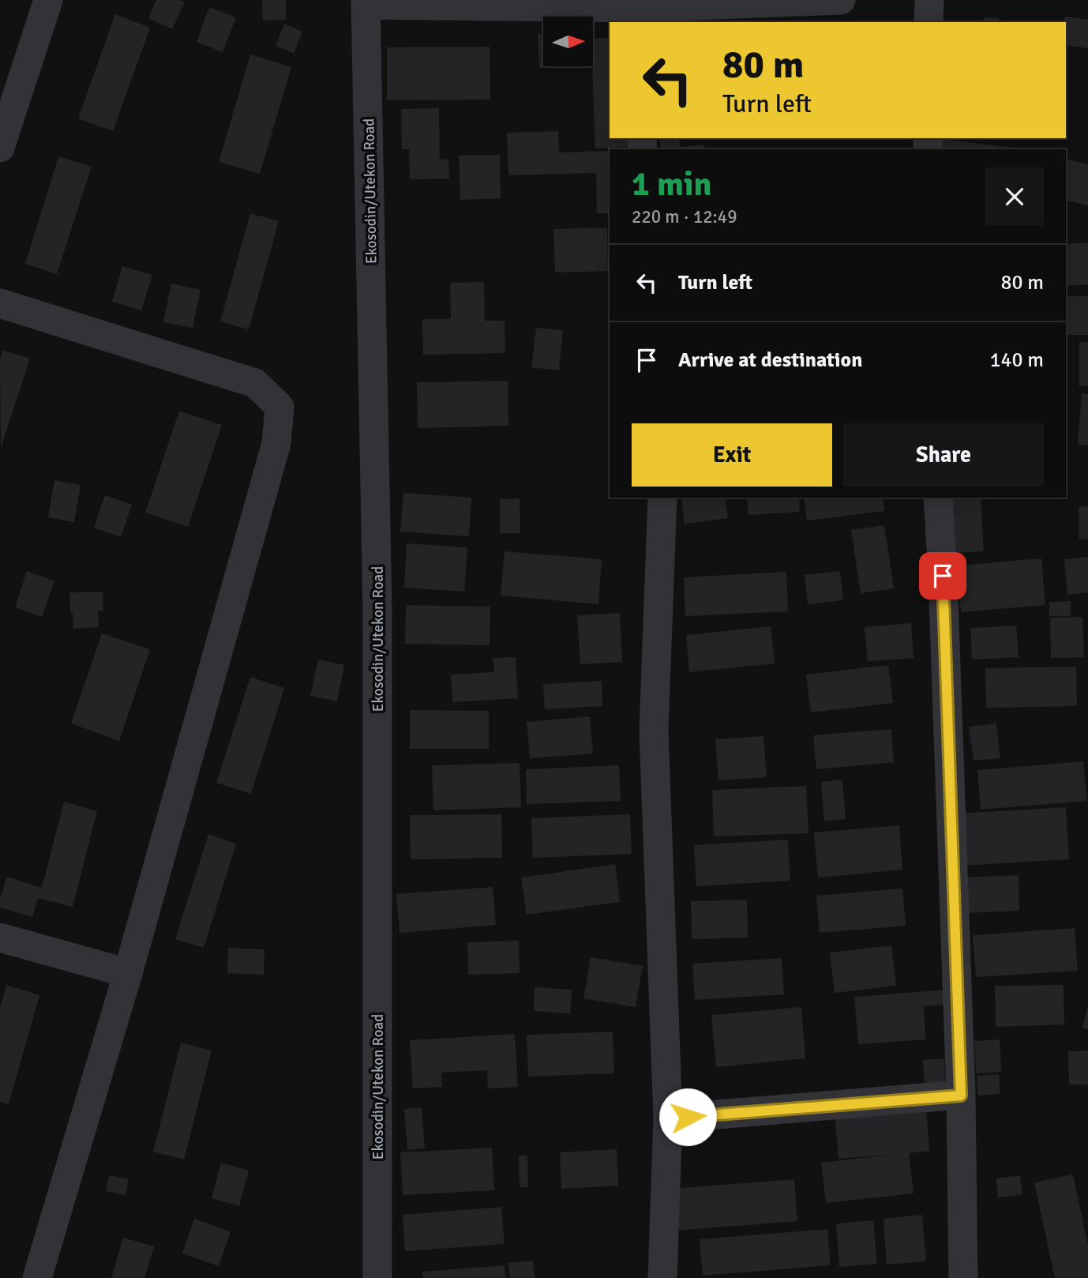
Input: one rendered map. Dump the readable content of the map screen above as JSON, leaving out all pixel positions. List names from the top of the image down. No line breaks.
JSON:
{"streets":{"street":["Ekosodin/Utekon Road"]},"north":"right","page":{"turn":["80 m","Turn left"],"heading":["1 min","220 m · 12:49"],"list":[{"name":"Turn left","value":"80 m"},{"name":"Arrive at destination","value":"140 m"}],"buttons":["Exit","Share"]}}
